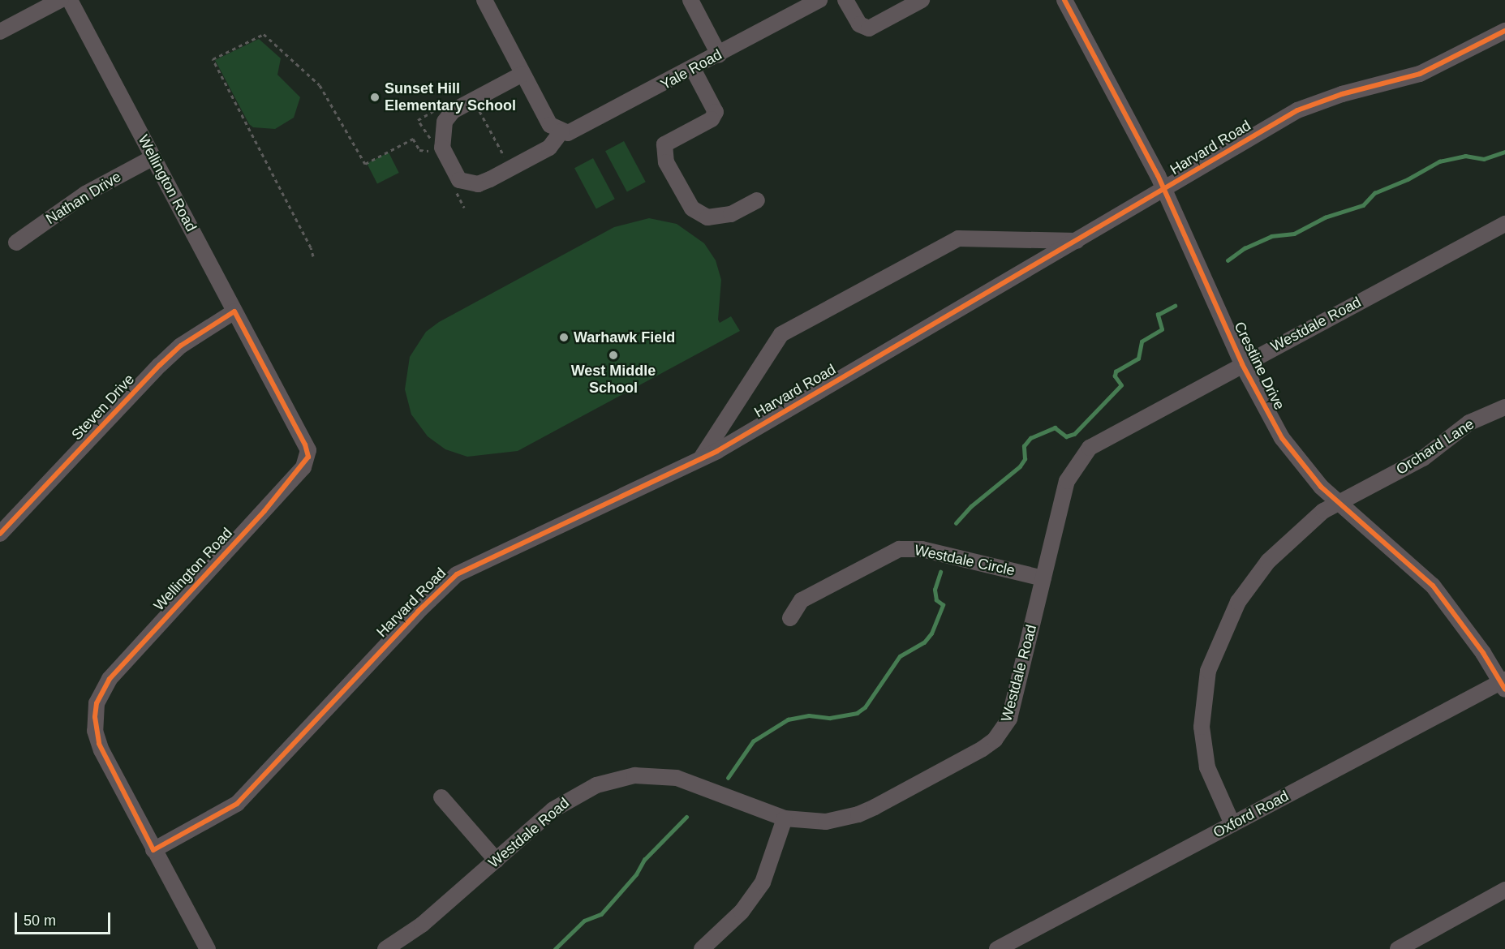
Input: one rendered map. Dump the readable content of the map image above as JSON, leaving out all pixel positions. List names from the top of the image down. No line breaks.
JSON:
{"streets":{"street":["Yale Road","Harvard Road","Wellington Road","Nathan Drive","Westdale Road","Crestline Drive","Steven Drive","Orchard Lane","Westdale Circle","Oxford Road"]},"crossings":[["Harvard Road","Wellington Road"],["Harvard Road","Crestline Drive"],["Wellington Road","Nathan Drive"],["Wellington Road","Steven Drive"],["Westdale Road","Crestline Drive"],["Westdale Road","Westdale Circle"],["Crestline Drive","Orchard Lane"],["Crestline Drive","Oxford Road"],["Orchard Lane","Oxford Road"]],"places":["Sunset Hill Elementary School","Warhawk Field","West Middle School"],"scale_bar":"50 m"}
